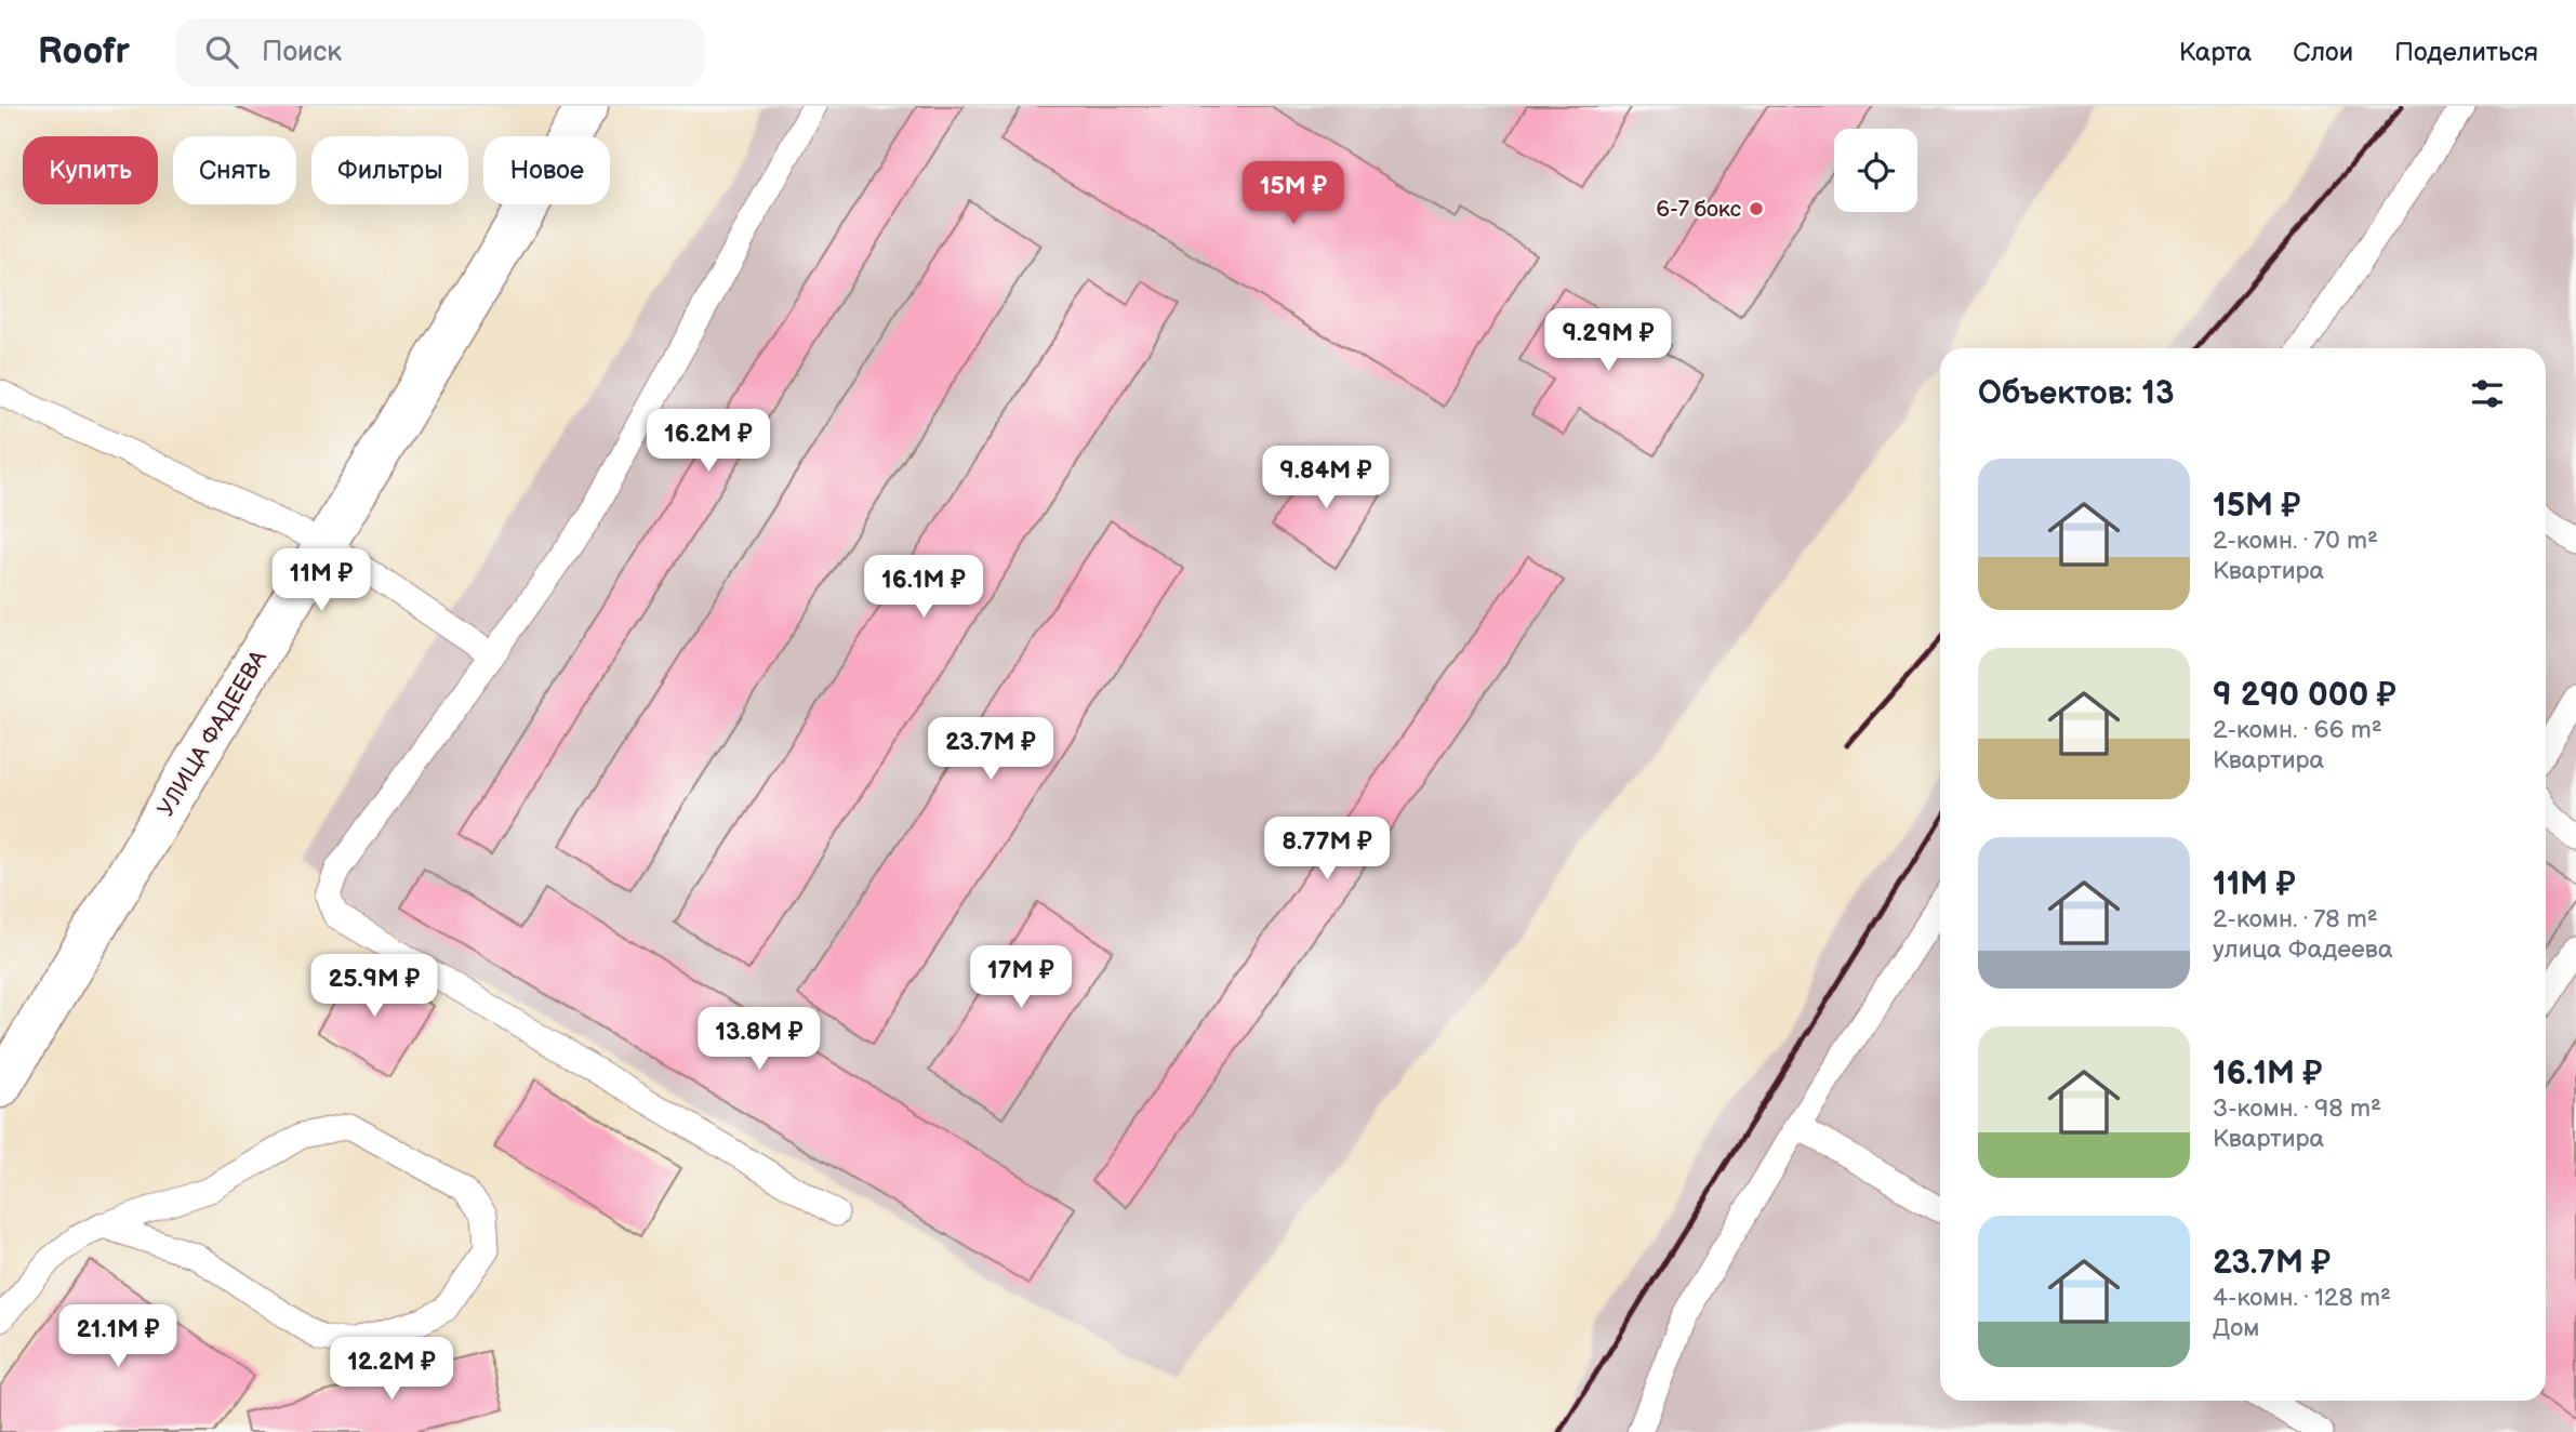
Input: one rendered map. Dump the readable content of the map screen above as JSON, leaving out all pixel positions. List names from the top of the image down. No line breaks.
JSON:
{"streets":{"street":["УЛИЦА ФАДЕЕВА"]},"places":["6-7 бокс"],"page":{"header":"Roofr","search":"Поиск","nav":["Карта","Слои","Поделиться"],"chip":["Купить","Снять","Фильтры","Новое"],"price":["15M ₽","9.29M ₽","16.2M ₽","9.84M ₽","11M ₽","16.1M ₽","23.7M ₽","8.77M ₽","17M ₽","25.9M ₽","13.8M ₽","21.1M ₽","12.2M ₽"],"heading":"Объектов: 13","list":[{"name":"15M ₽","note":"2-комн. · 70 m² · Квартира"},{"name":"9 290 000 ₽","note":"2-комн. · 66 m² · Квартира"},{"name":"11M ₽","note":"2-комн. · 78 m² · улица Фадеева"},{"name":"16.1M ₽","note":"3-комн. · 98 m² · Квартира"},{"name":"23.7M ₽","note":"4-комн. · 128 m² · Дом"}]}}
